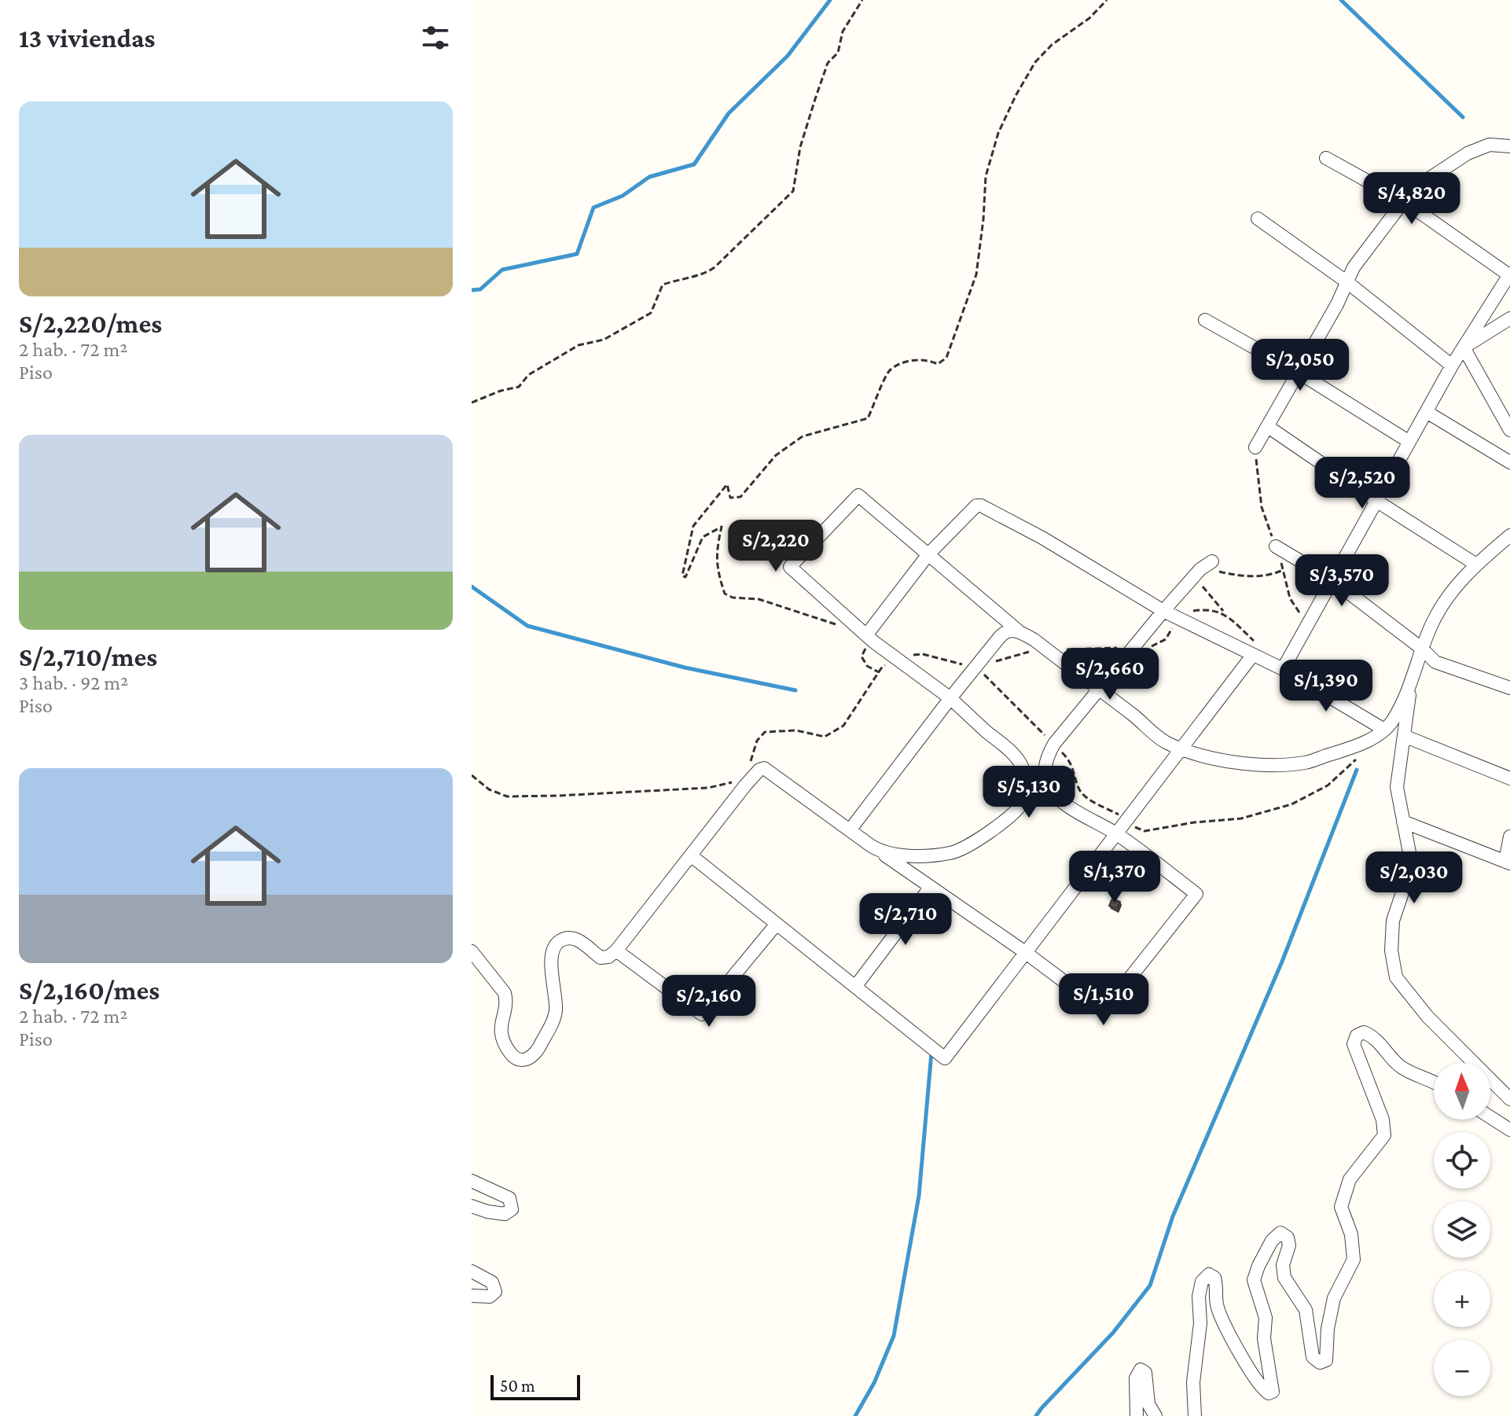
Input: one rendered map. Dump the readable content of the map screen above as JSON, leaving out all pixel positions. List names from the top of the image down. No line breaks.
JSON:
{"scale_bar":"50 m","north":"top","page":{"heading":"13 viviendas","list":[{"name":"S/2,220/mes","note":"2 hab. · 72 m² · Piso"},{"name":"S/2,710/mes","note":"3 hab. · 92 m² · Piso"},{"name":"S/2,160/mes","note":"2 hab. · 72 m² · Piso"}],"price":["S/4,820","S/2,050","S/2,520","S/2,220","S/3,570","S/2,660","S/1,390","S/5,130","S/1,370","S/2,030","S/2,710","S/1,510","S/2,160"],"map_buttons":["+","−"],"scale":"50 m"}}
